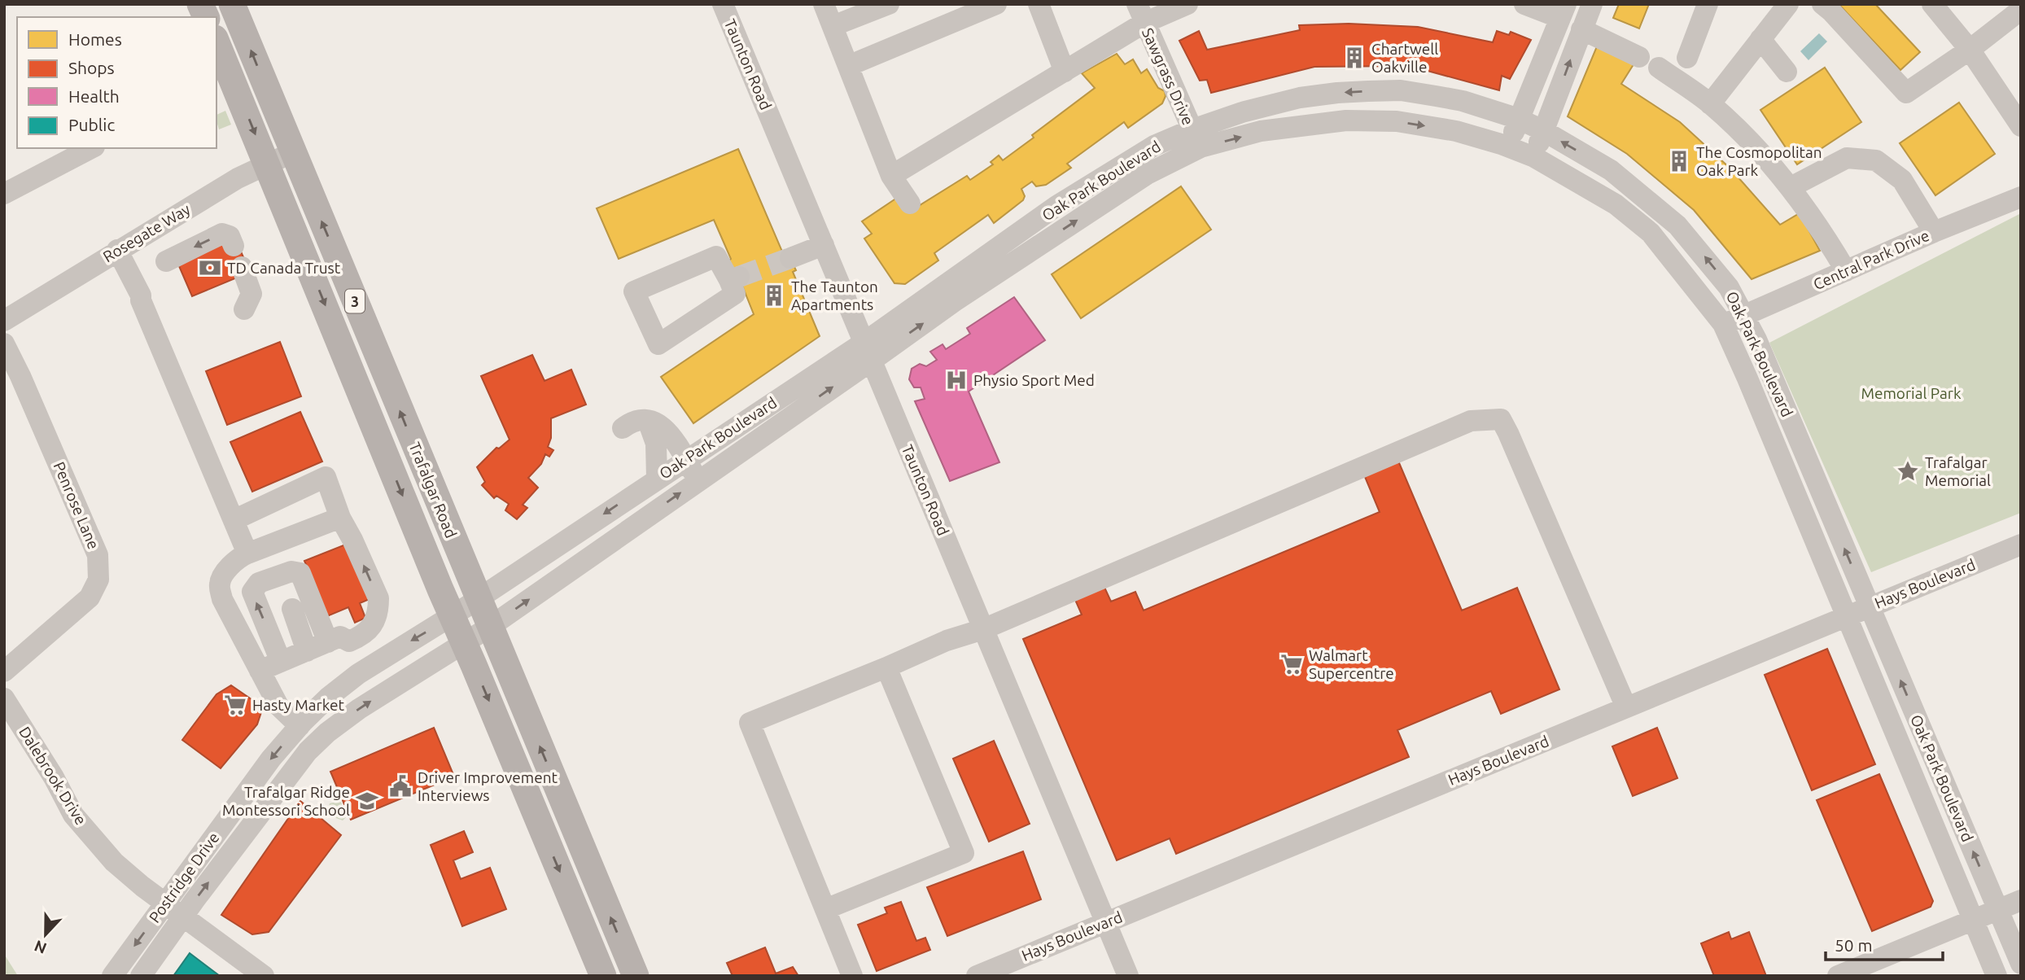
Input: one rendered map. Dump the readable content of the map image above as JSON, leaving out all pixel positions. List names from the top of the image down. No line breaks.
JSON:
{"streets":{"main road":["3","Trafalgar Road"],"street":["Taunton Road","Sawgrass Drive","Oak Park Boulevard","Rosegate Way","Central Park Drive","Penrose Lane","Hays Boulevard","Dalebrook Drive","Postridge Drive"]},"crossings":[["Taunton Road","Oak Park Boulevard"],["Taunton Road","Hays Boulevard"],["Sawgrass Drive","Oak Park Boulevard"],["Oak Park Boulevard","Central Park Drive"],["Oak Park Boulevard","Trafalgar Road"],["Oak Park Boulevard","Hays Boulevard"],["Oak Park Boulevard","Postridge Drive"],["Rosegate Way","Trafalgar Road"],["Trafalgar Road","Postridge Drive"],["Dalebrook Drive","Postridge Drive"]],"parks":["Memorial Park"],"places":{"building":["Chartwell Oakville","The Cosmopolitan Oak Park","The Taunton Apartments"],"bank":["TD Canada Trust"],"hospital":["Physio Sport Med"],"place":["Trafalgar Memorial"],"supermarket":["Walmart Supercentre","Hasty Market"],"public building":["Driver Improvement Interviews"],"school or university":["Trafalgar Ridge Montessori School"]},"legend":["Homes","Shops","Health","Public"],"scale_bar":"50 m","north":"bottom"}
